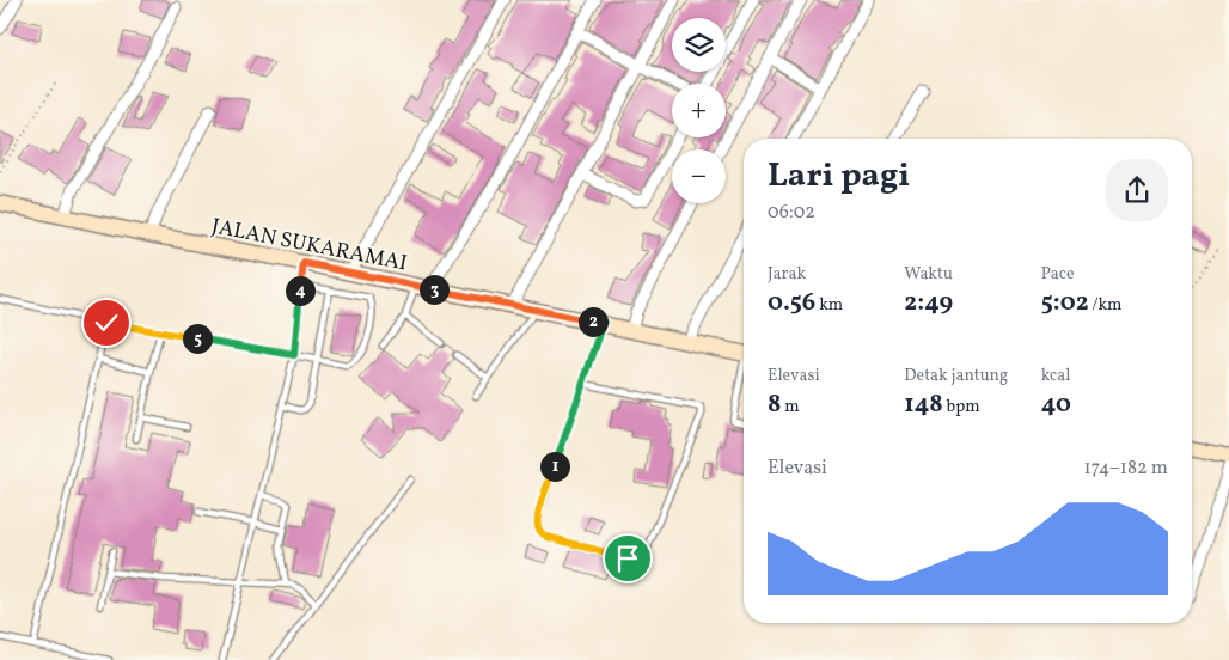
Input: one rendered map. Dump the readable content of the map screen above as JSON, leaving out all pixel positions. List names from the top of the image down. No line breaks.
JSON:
{"streets":{"street":["JALAN SUKARAMAI"]},"page":{"map_buttons":["+","−"],"heading":["Lari pagi","06:02"],"stats":[["Jarak","0.56 km"],["Waktu","2:49"],["Pace","5:02 /km"],["Elevasi","8 m"],["Detak jantung","148 bpm"],["kcal","40"]],"pins":["3","4","2","5","1"],"chart":["Elevasi","174–182 m"]}}
